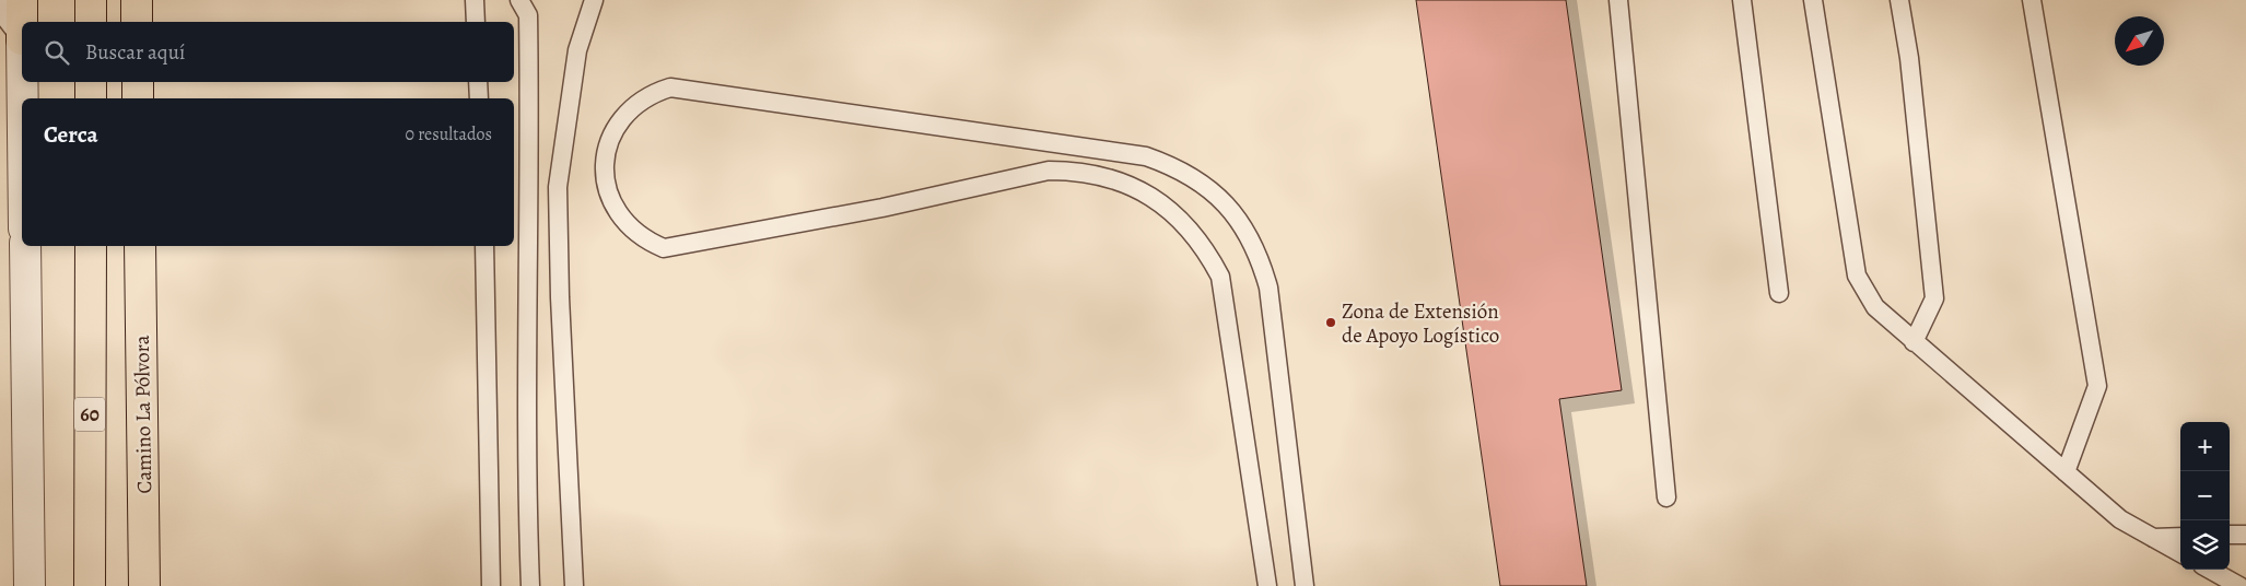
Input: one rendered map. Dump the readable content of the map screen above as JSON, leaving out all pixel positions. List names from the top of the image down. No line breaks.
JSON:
{"streets":{"highway":["60","Camino La Pólvora"]},"places":["Zona de Extensión de Apoyo Logístico"],"north":"bottom left","page":{"search":"Buscar aquí","heading":["Cerca","0 resultados"],"map_buttons":["+","−"]}}
